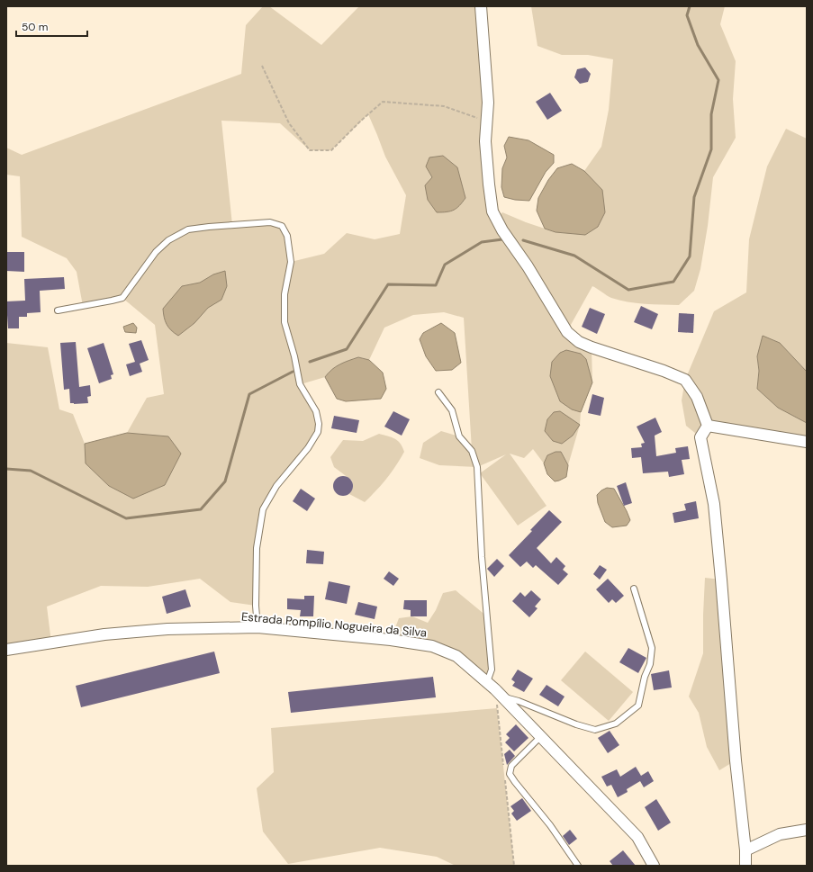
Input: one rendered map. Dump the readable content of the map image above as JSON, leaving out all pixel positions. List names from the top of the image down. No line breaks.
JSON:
{"streets":{"street":["Estrada Pompílio Nogueira da Silva"]},"scale_bar":"50 m"}
